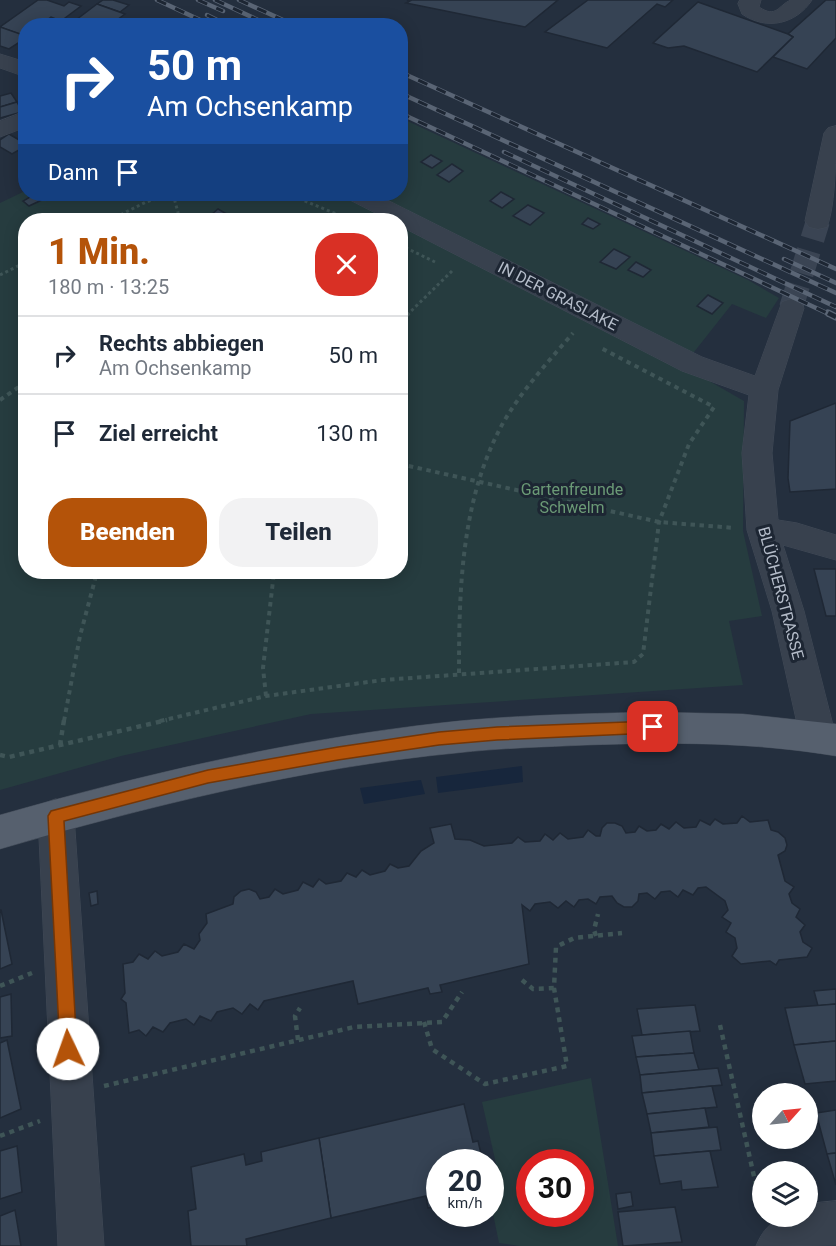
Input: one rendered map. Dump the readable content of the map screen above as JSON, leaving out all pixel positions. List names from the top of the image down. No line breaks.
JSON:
{"streets":{"street":["IN DER GRASLAKE","BLÜCHERSTRASSE"]},"crossings":[["IN DER GRASLAKE","BLÜCHERSTRASSE"]],"parks":["Gartenfreunde Schwelm"],"north":"top right","page":{"turn":["50 m","Am Ochsenkamp"],"then":"Dann","heading":["1 Min.","180 m · 13:25"],"list":[{"name":"Rechts abbiegen","note":"Am Ochsenkamp","value":"50 m"},{"name":"Ziel erreicht","value":"130 m"}],"buttons":["Beenden","Teilen"],"speed":"20 km/h","limit":"30"}}
